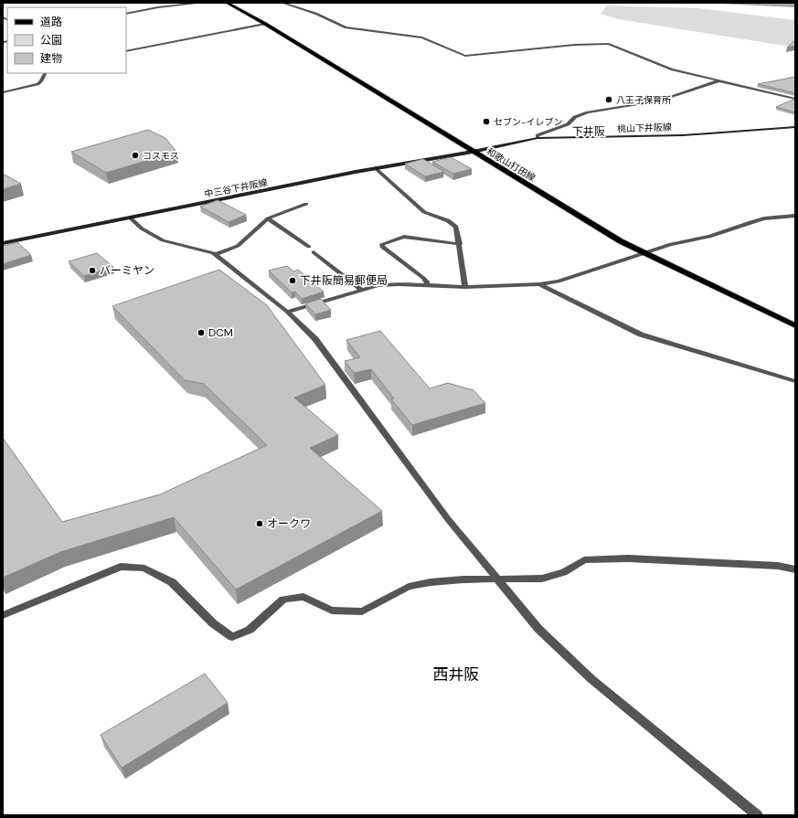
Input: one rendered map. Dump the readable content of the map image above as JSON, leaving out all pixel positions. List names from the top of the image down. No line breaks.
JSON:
{"streets":{"main road":["桃山下井阪線","和歌山打田線","中三谷下井阪線"]},"crossings":[["桃山下井阪線","和歌山打田線"],["桃山下井阪線","中三谷下井阪線"],["和歌山打田線","中三谷下井阪線"]],"districts":["下井阪","西井阪"],"places":["八王子保育所","セブン-イレブン","コスモス","バーミヤン","下井阪簡易郵便局","DCM","オークワ"],"legend":["道路","公園","建物"]}
